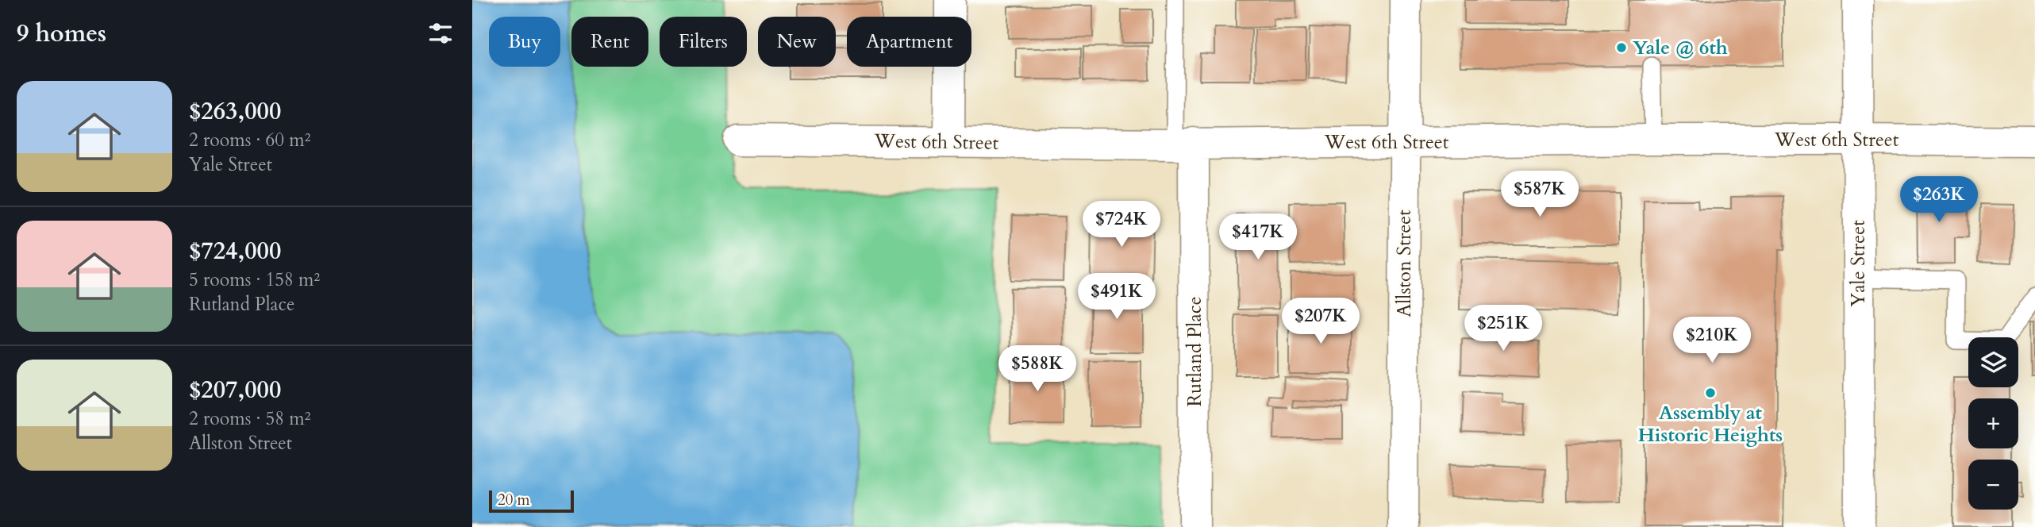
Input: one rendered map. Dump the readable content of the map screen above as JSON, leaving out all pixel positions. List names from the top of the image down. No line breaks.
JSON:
{"streets":{"street":["West 6th Street","Allston Street","Yale Street","Rutland Place"]},"crossings":[["West 6th Street","Allston Street"],["West 6th Street","Yale Street"],["West 6th Street","Rutland Place"]],"places":["Yale @ 6th","Assembly at Historic Heights"],"scale_bar":"20 m","page":{"heading":"9 homes","chip":["Buy","Rent","Filters","New","Apartment"],"list":[{"name":"$263,000","note":"2 rooms · 60 m² · Yale Street"},{"name":"$724,000","note":"5 rooms · 158 m² · Rutland Place"},{"name":"$207,000","note":"2 rooms · 58 m² · Allston Street"}],"price":["$587K","$263K","$724K","$417K","$491K","$207K","$251K","$210K","$588K"],"map_buttons":["+","−"],"scale":"20 m"}}
